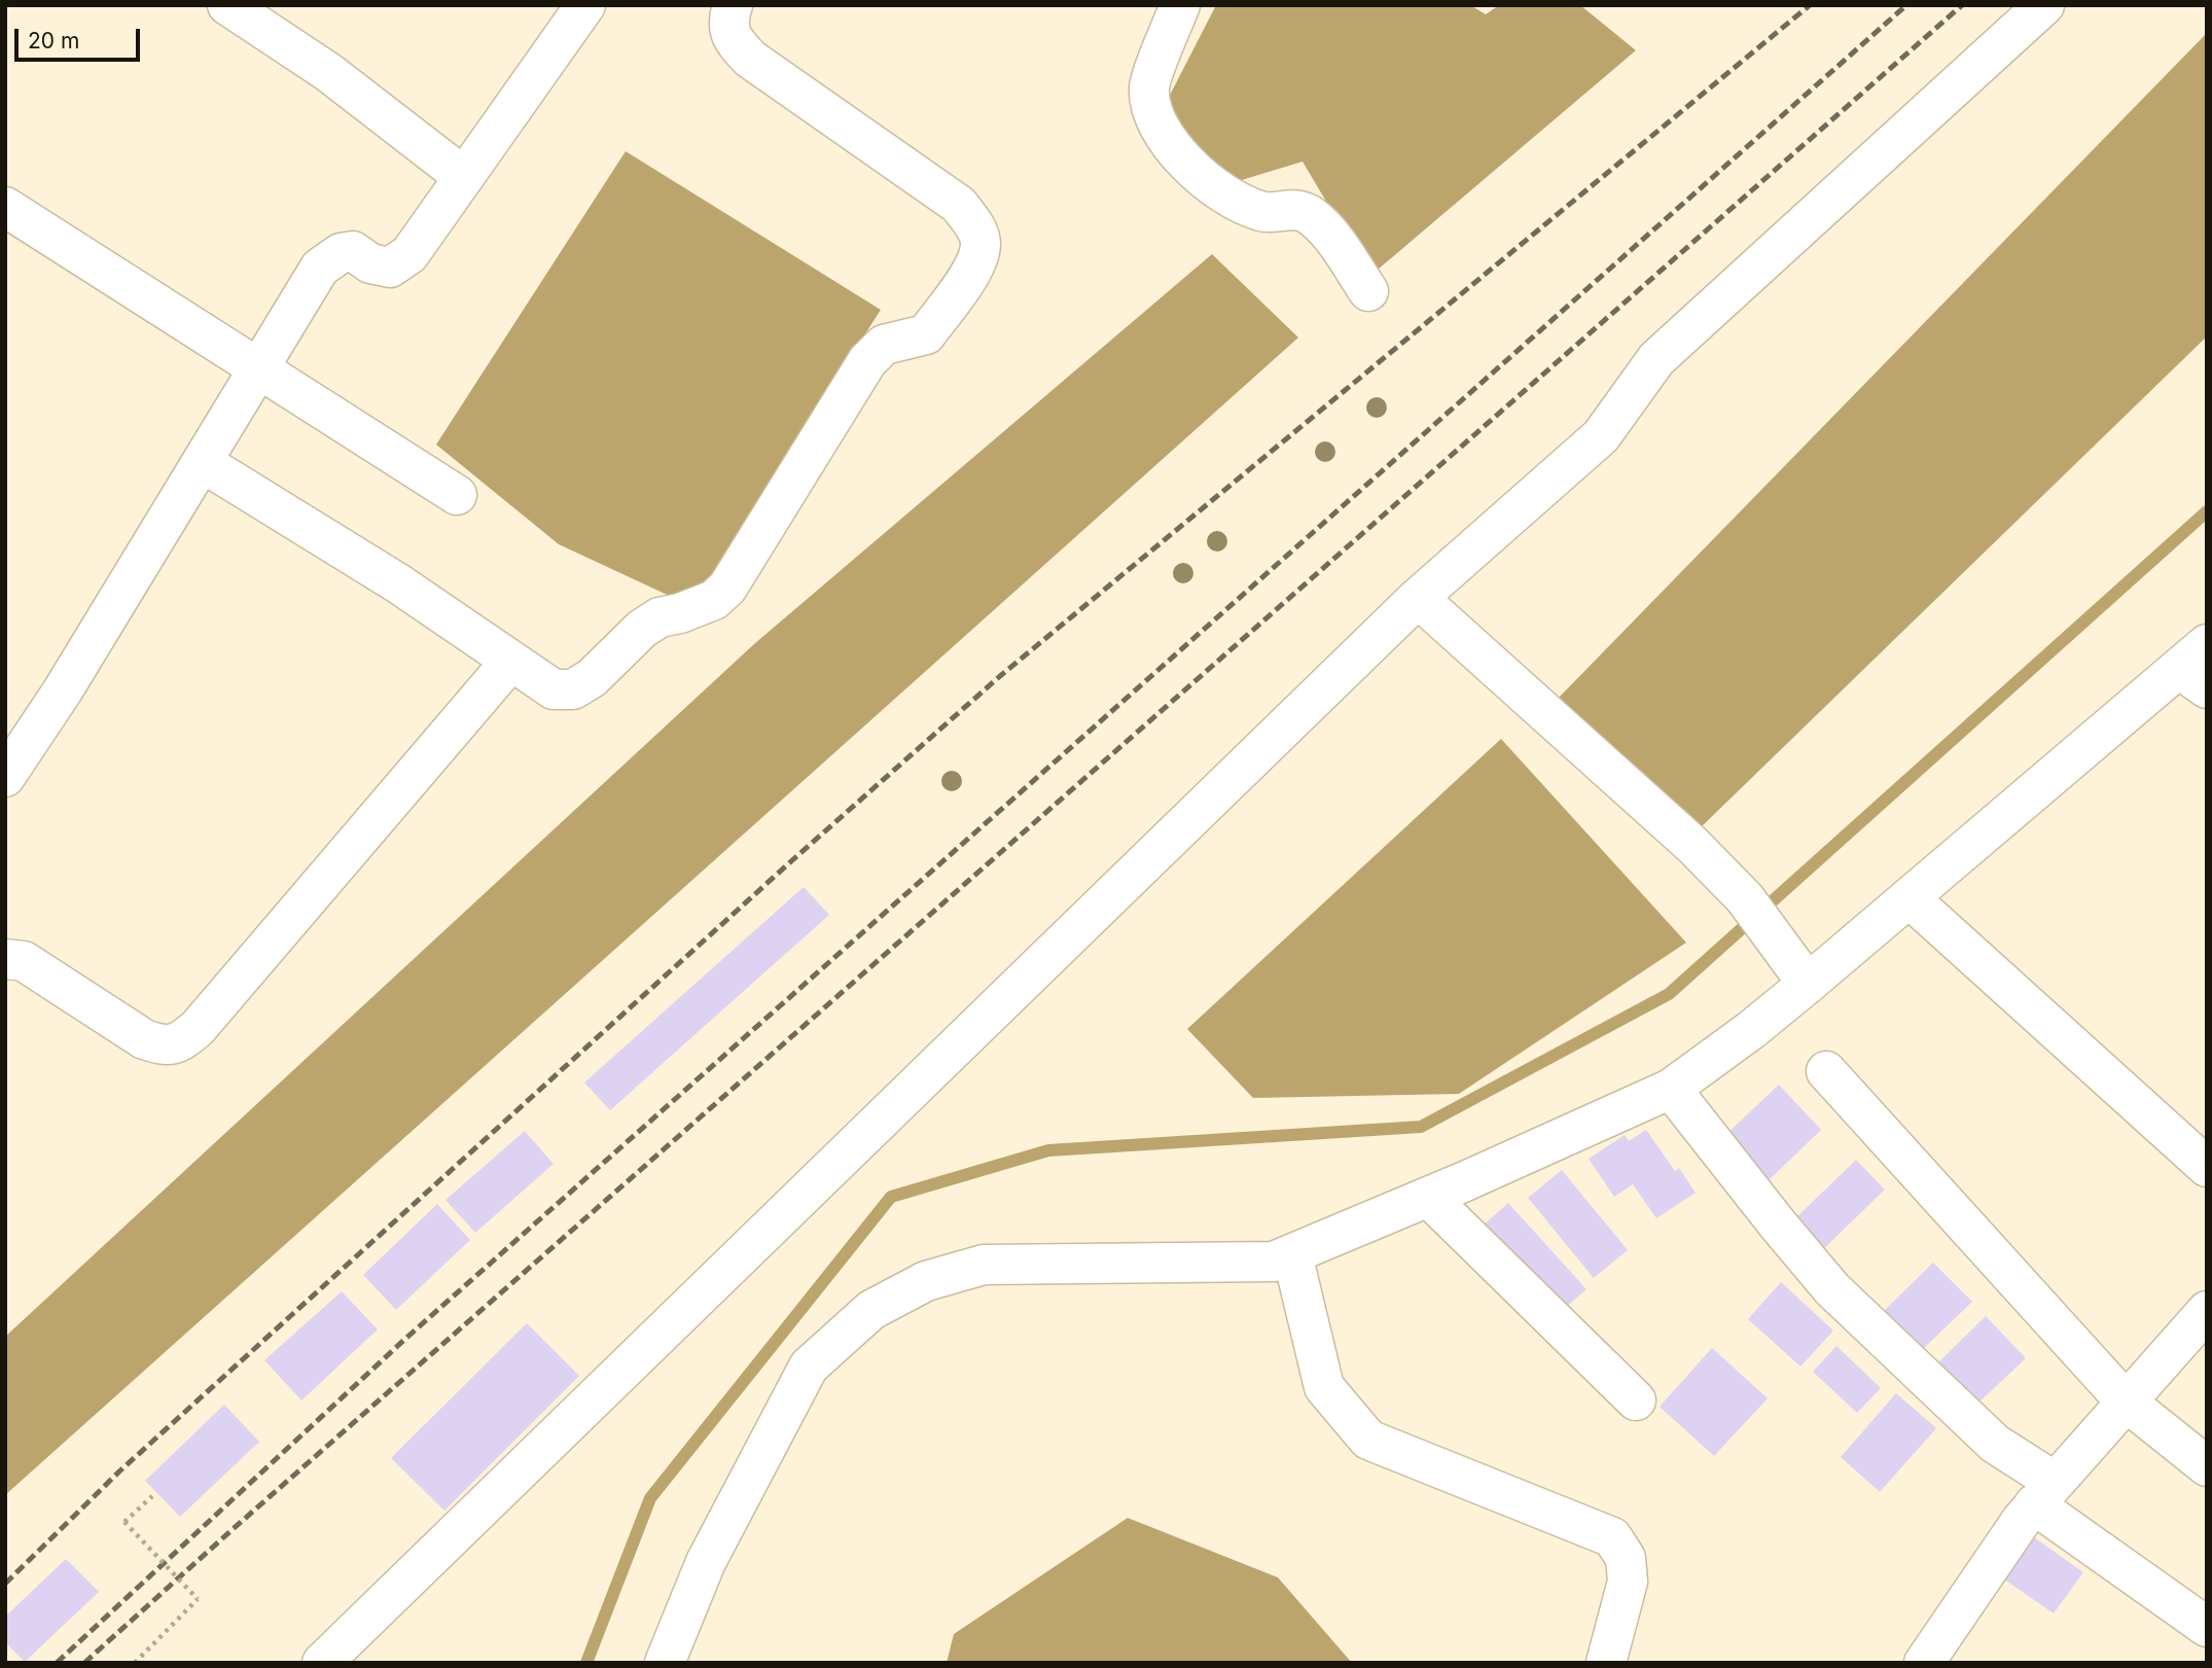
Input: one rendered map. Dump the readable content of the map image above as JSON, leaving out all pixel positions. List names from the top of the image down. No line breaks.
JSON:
{"scale_bar":"20 m"}
